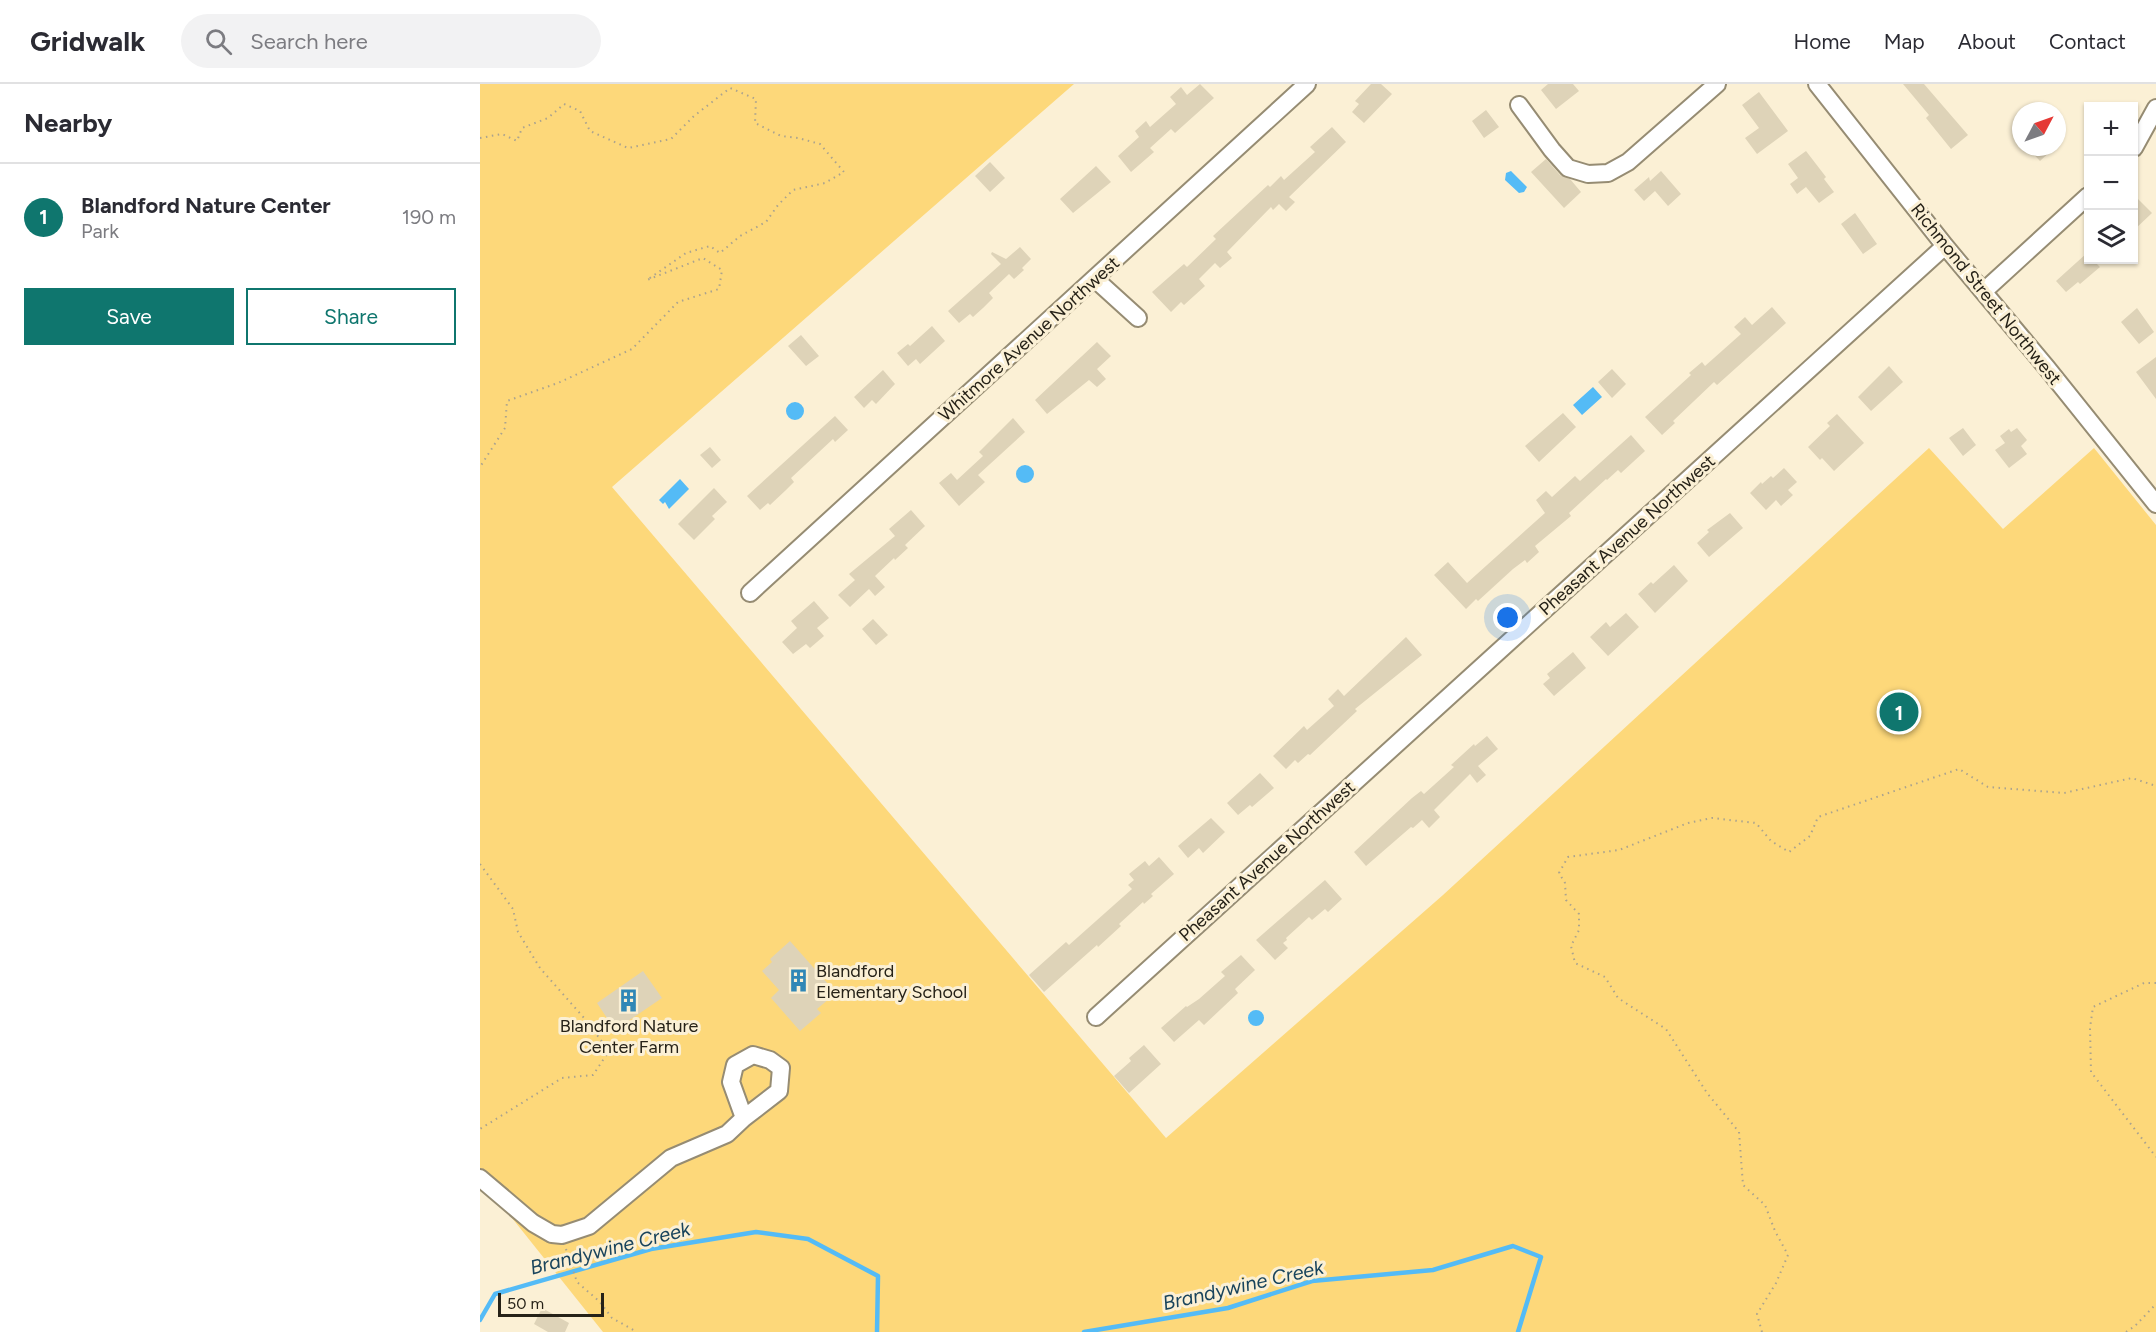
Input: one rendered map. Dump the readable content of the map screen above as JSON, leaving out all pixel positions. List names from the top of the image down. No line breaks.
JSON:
{"streets":{"street":["Richmond Street Northwest","Whitmore Avenue Northwest","Pheasant Avenue Northwest"]},"crossings":[["Richmond Street Northwest","Pheasant Avenue Northwest"]],"water":["Brandywine Creek"],"places":{"building":["Blandford Elementary School","Blandford Nature Center Farm"]},"scale_bar":"50 m","north":"top right","page":{"header":"Gridwalk","search":"Search here","nav":["Home","Map","About","Contact"],"heading":"Nearby","map_buttons":["+","−"],"list":[{"mark":"1","name":"Blandford Nature Center","note":"Park","value":"190 m"}],"buttons":["Save","Share"],"pins":"1","scale":"50 m"}}
